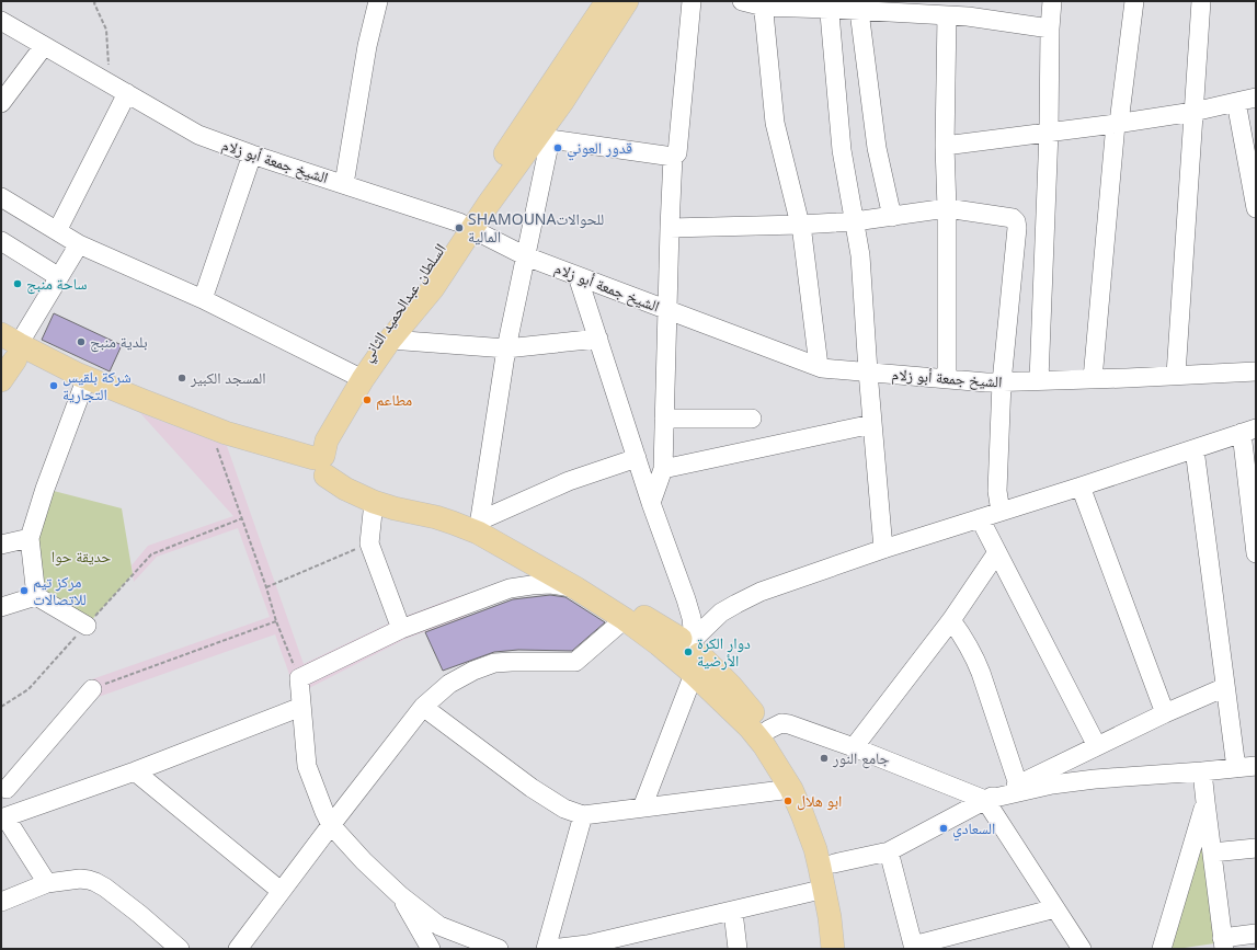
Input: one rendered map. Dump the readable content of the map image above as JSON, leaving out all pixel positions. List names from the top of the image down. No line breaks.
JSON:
{"streets":{"main road":["السلطان عبدالحميد الثاني"],"street":["الشيخ جمعة أبو زلام"]},"crossings":[["الشيخ جمعة أبو زلام","السلطان عبدالحميد الثاني"]],"parks":["حديقة حوا"],"places":["قدور العوني","SHAMOUNAللحوالات المالية","ساحة منبج","بلدية منبج","المسجد الكبير","شركة بلقيس التجارية","مطاعم","مركز تيم للاتصالات","دوار الكرة الأرضية","جامع النور","ابو هلال","السعادي"]}
